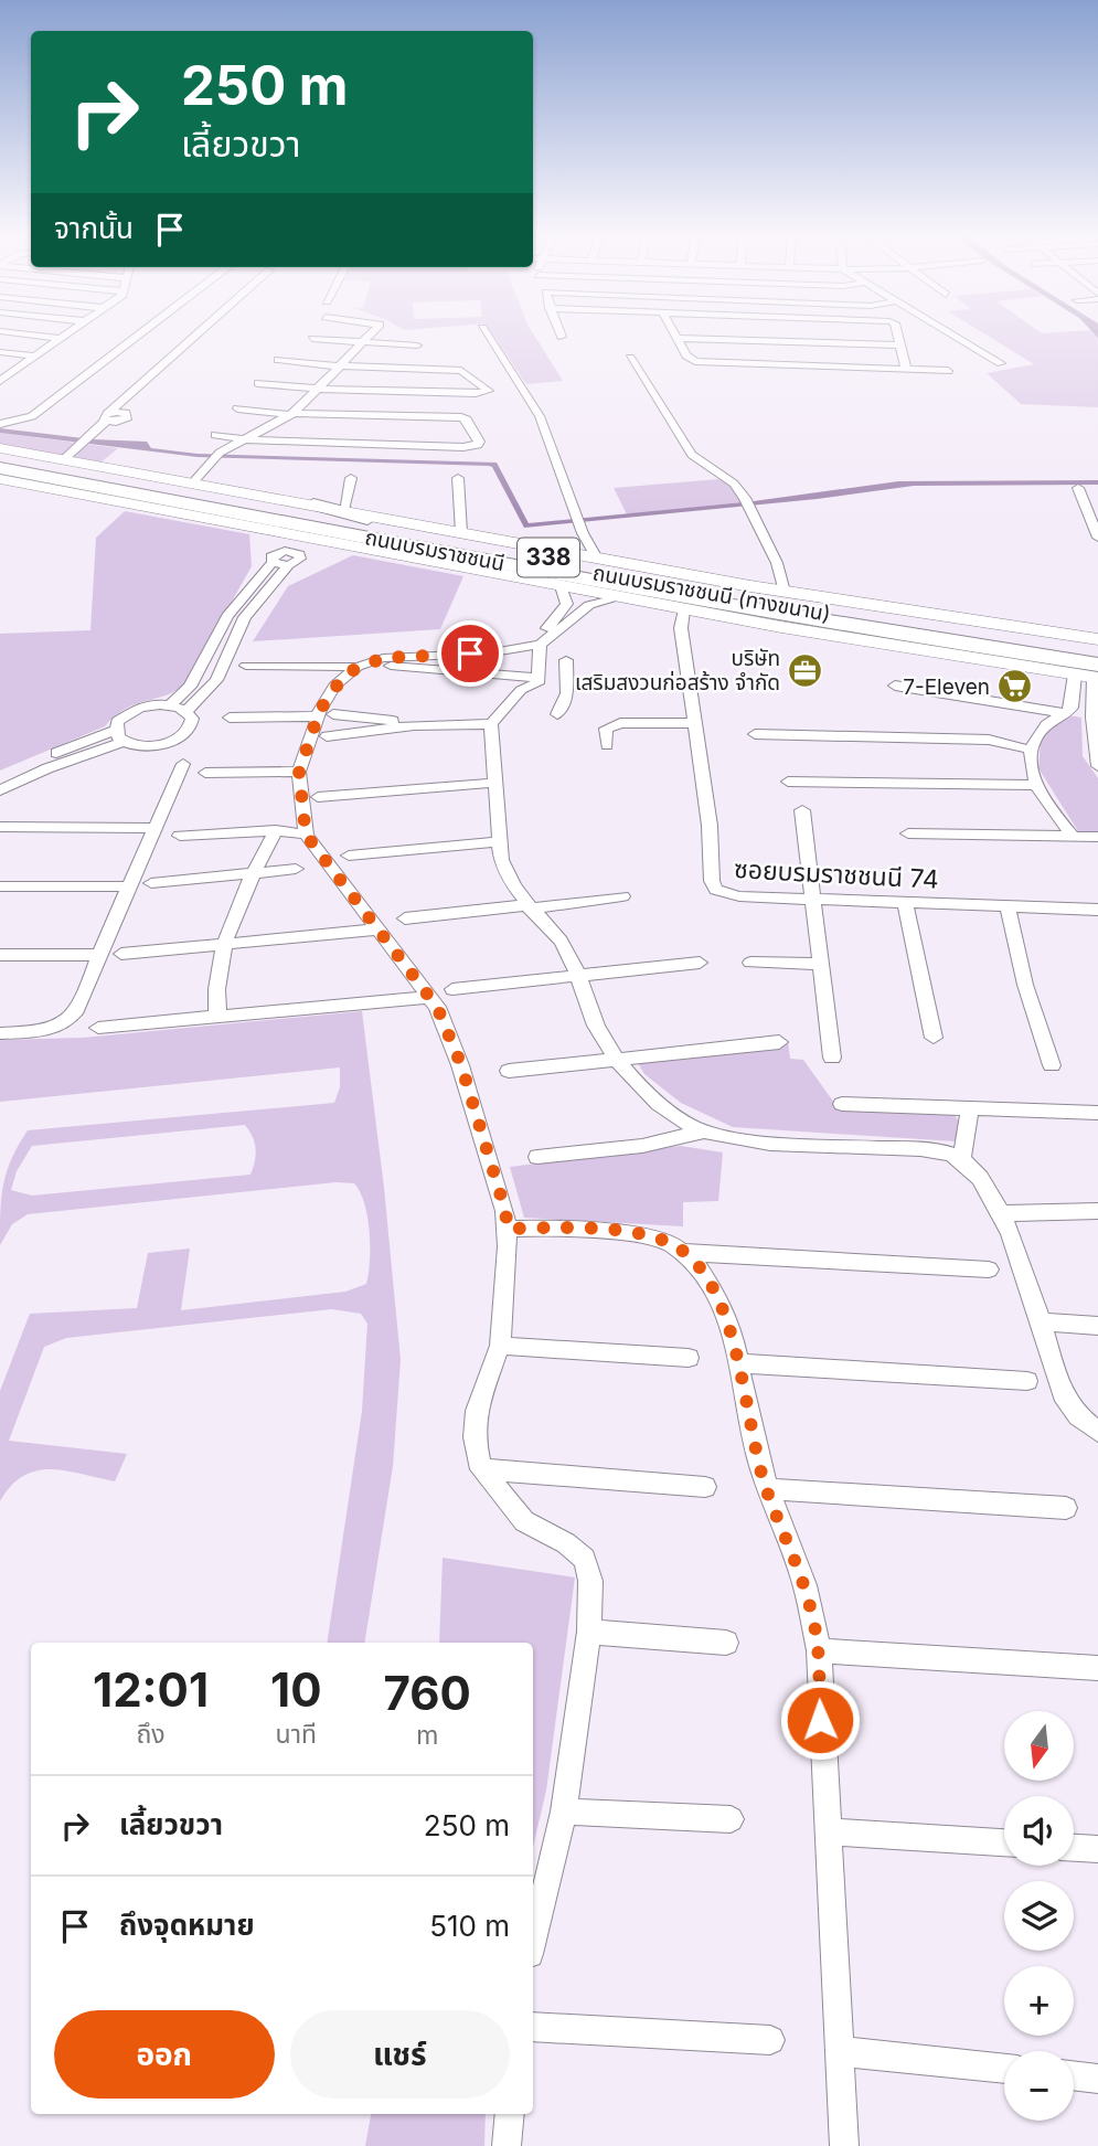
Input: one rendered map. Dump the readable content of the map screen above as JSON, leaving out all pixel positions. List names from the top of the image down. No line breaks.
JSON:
{"streets":{"highway":["ถนนบรมราชชนนี","338"],"main road":["ถนนบรมราชชนนี (ทางขนาน)"],"street":["ซอยบรมราชชนนี 74"]},"crossings":[["ถนนบรมราชชนนี","ถนนบรมราชชนนี (ทางขนาน)"],["ถนนบรมราชชนนี (ทางขนาน)","ซอยบรมราชชนนี 74"]],"places":{"office":["บริษัท เสริมสงวนก่อสร้าง จำกัด"],"supermarket":["7-Eleven"]},"north":"bottom","page":{"turn":["250 m","เลี้ยวขวา"],"then":"จากนั้น","eta":["12:01","ถึง","10","นาที","760","m"],"map_buttons":["+","−"],"list":[{"name":"เลี้ยวขวา","value":"250 m"},{"name":"ถึงจุดหมาย","value":"510 m"}],"buttons":["ออก","แชร์"]}}
